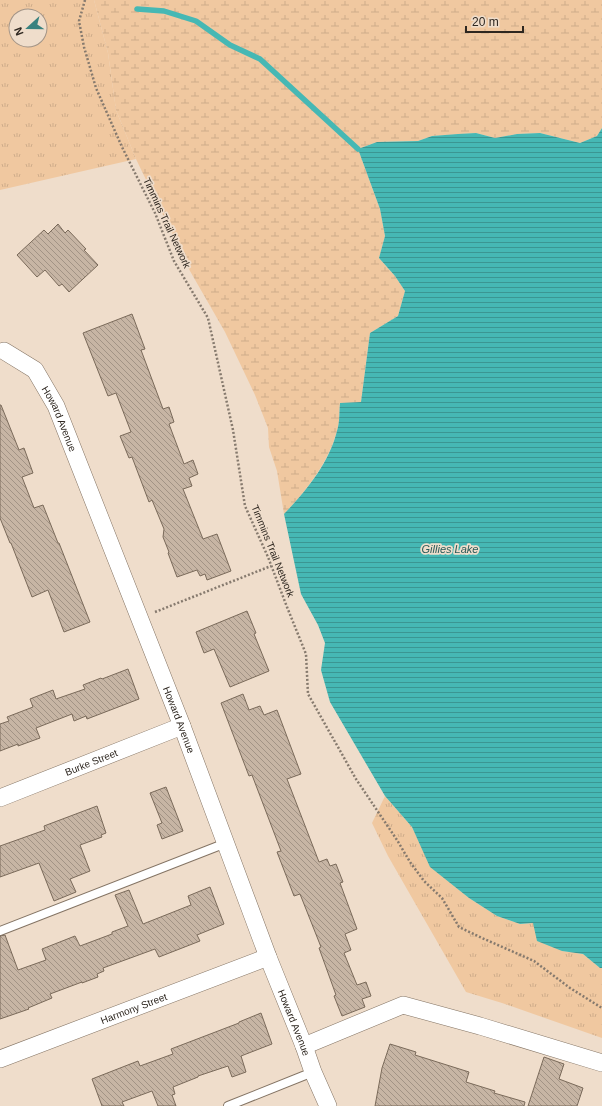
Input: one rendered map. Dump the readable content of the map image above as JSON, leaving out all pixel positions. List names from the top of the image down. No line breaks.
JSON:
{"streets":{"street":["Howard Avenue","Burke Street","Harmony Street"],"path":["Timmins Trail Network"]},"crossings":[["Howard Avenue","Burke Street"],["Howard Avenue","Harmony Street"]],"water":["Gillies Lake"],"scale_bar":"20 m","north":"left"}
